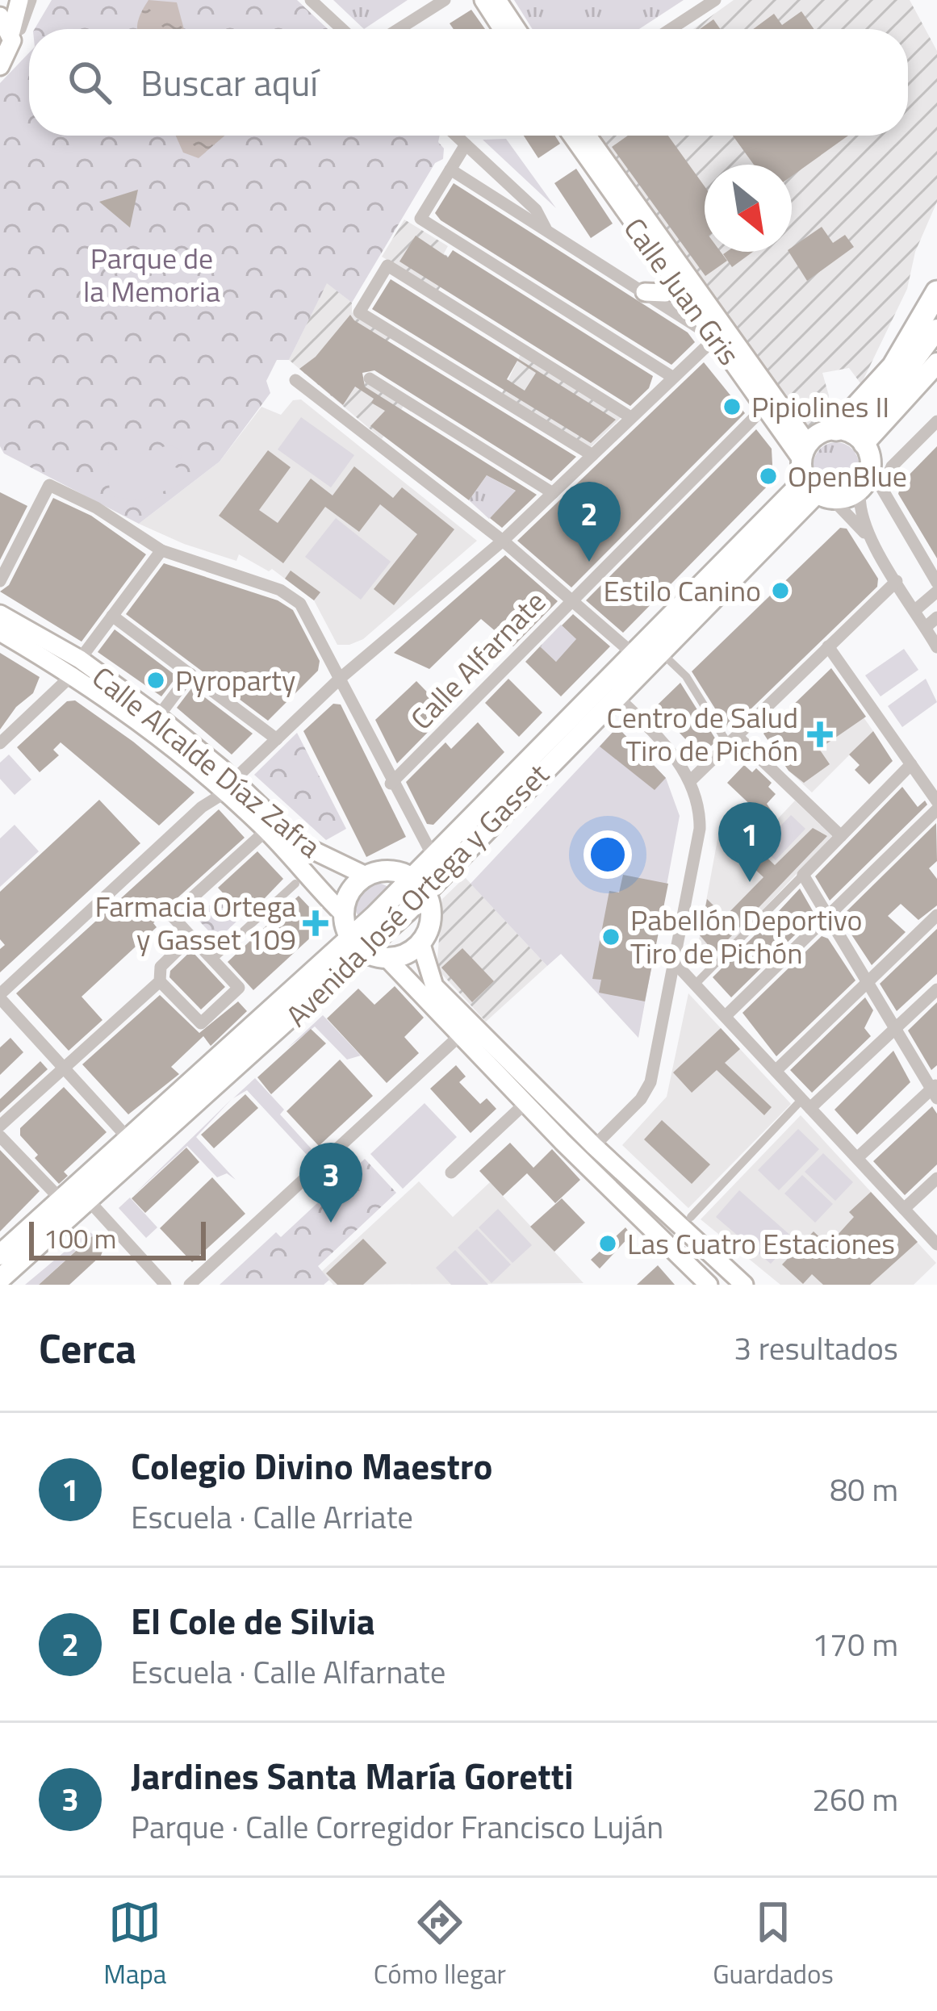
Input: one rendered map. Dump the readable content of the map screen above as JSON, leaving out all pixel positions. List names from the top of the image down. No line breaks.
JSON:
{"streets":{"main road":["Calle Juan Gris","Calle Alcalde Díaz Zafra","Avenida José Ortega y Gasset"],"street":["Calle Alfarnate"]},"crossings":[["Calle Juan Gris","Calle Alfarnate"],["Calle Juan Gris","Avenida José Ortega y Gasset"]],"parks":["Parque de la Memoria"],"places":{"other":["Pipiolines II","OpenBlue","Estilo Canino","Pyroparty","Pabellón Deportivo Tiro de Pichón","Las Cuatro Estaciones"],"health":["Centro de Salud Tiro de Pichón","Farmacia Ortega y Gasset 109"]},"scale_bar":"100 m","north":"bottom right","page":{"search":"Buscar aquí","pins":["2","1","3"],"scale":"100 m","heading":["Cerca","3 resultados"],"list":[{"mark":"1","name":"Colegio Divino Maestro","note":"Escuela · Calle Arriate","value":"80 m"},{"mark":"2","name":"El Cole de Silvia","note":"Escuela · Calle Alfarnate","value":"170 m"},{"mark":"3","name":"Jardines Santa María Goretti","note":"Parque · Calle Corregidor Francisco Luján","value":"260 m"}],"nav":["Mapa","Cómo llegar","Guardados"]}}
